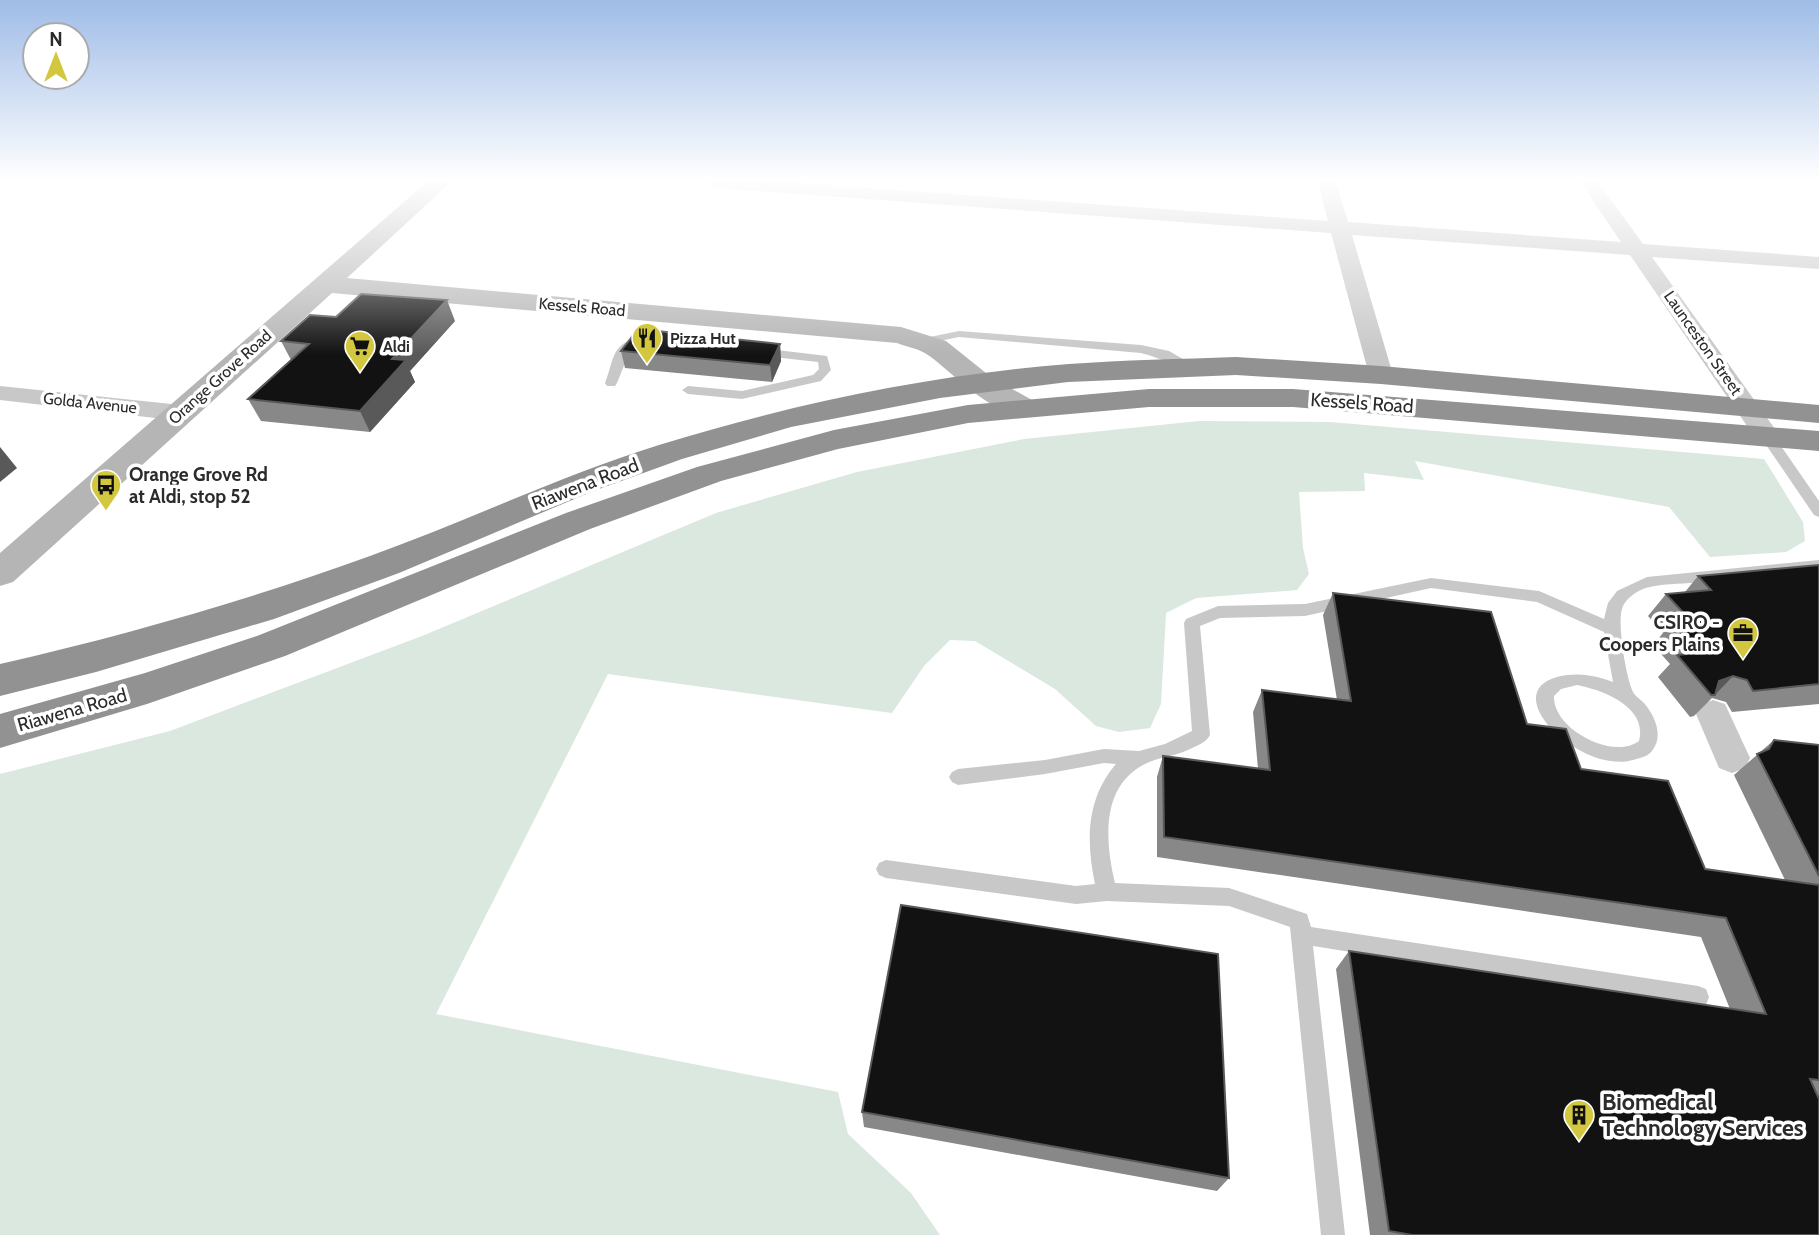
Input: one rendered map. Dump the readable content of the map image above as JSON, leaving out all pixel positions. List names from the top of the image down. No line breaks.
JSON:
{"streets":{"highway":["Kessels Road","Riawena Road"],"main road":["Orange Grove Road"],"street":["Launceston Street","Golda Avenue"]},"crossings":[["Kessels Road","Launceston Street"],["Kessels Road","Orange Grove Road"],["Kessels Road","Riawena Road"],["Orange Grove Road","Golda Avenue"]],"places":{"restaurant":["Pizza Hut"],"supermarket":["Aldi"],"bus stop":["Orange Grove Rd at Aldi, stop 52"],"office":["CSIRO - Coopers Plains"],"building":["Biomedical Technology Services"]},"north":"top"}
